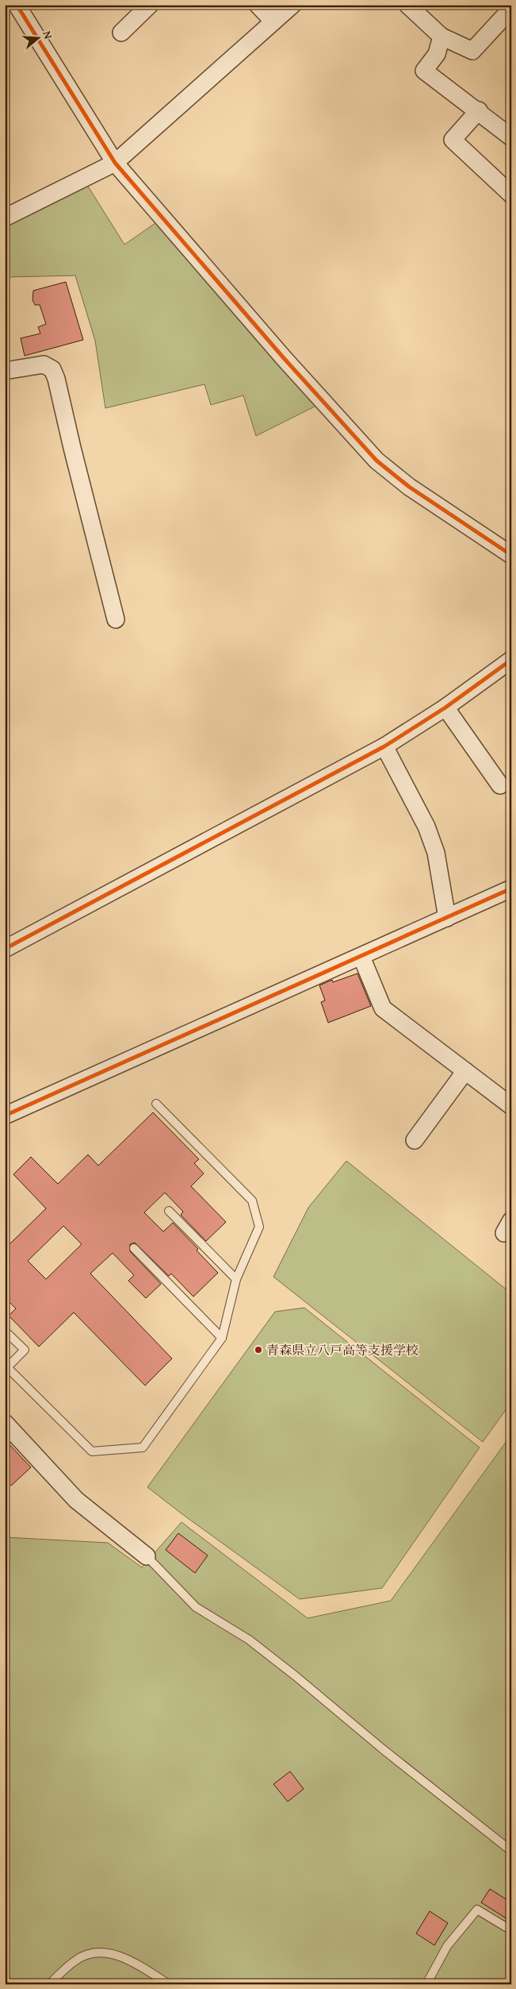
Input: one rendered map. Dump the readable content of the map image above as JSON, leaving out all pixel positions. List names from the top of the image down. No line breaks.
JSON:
{"places":["青森県立八戸高等支援学校"],"north":"right"}
